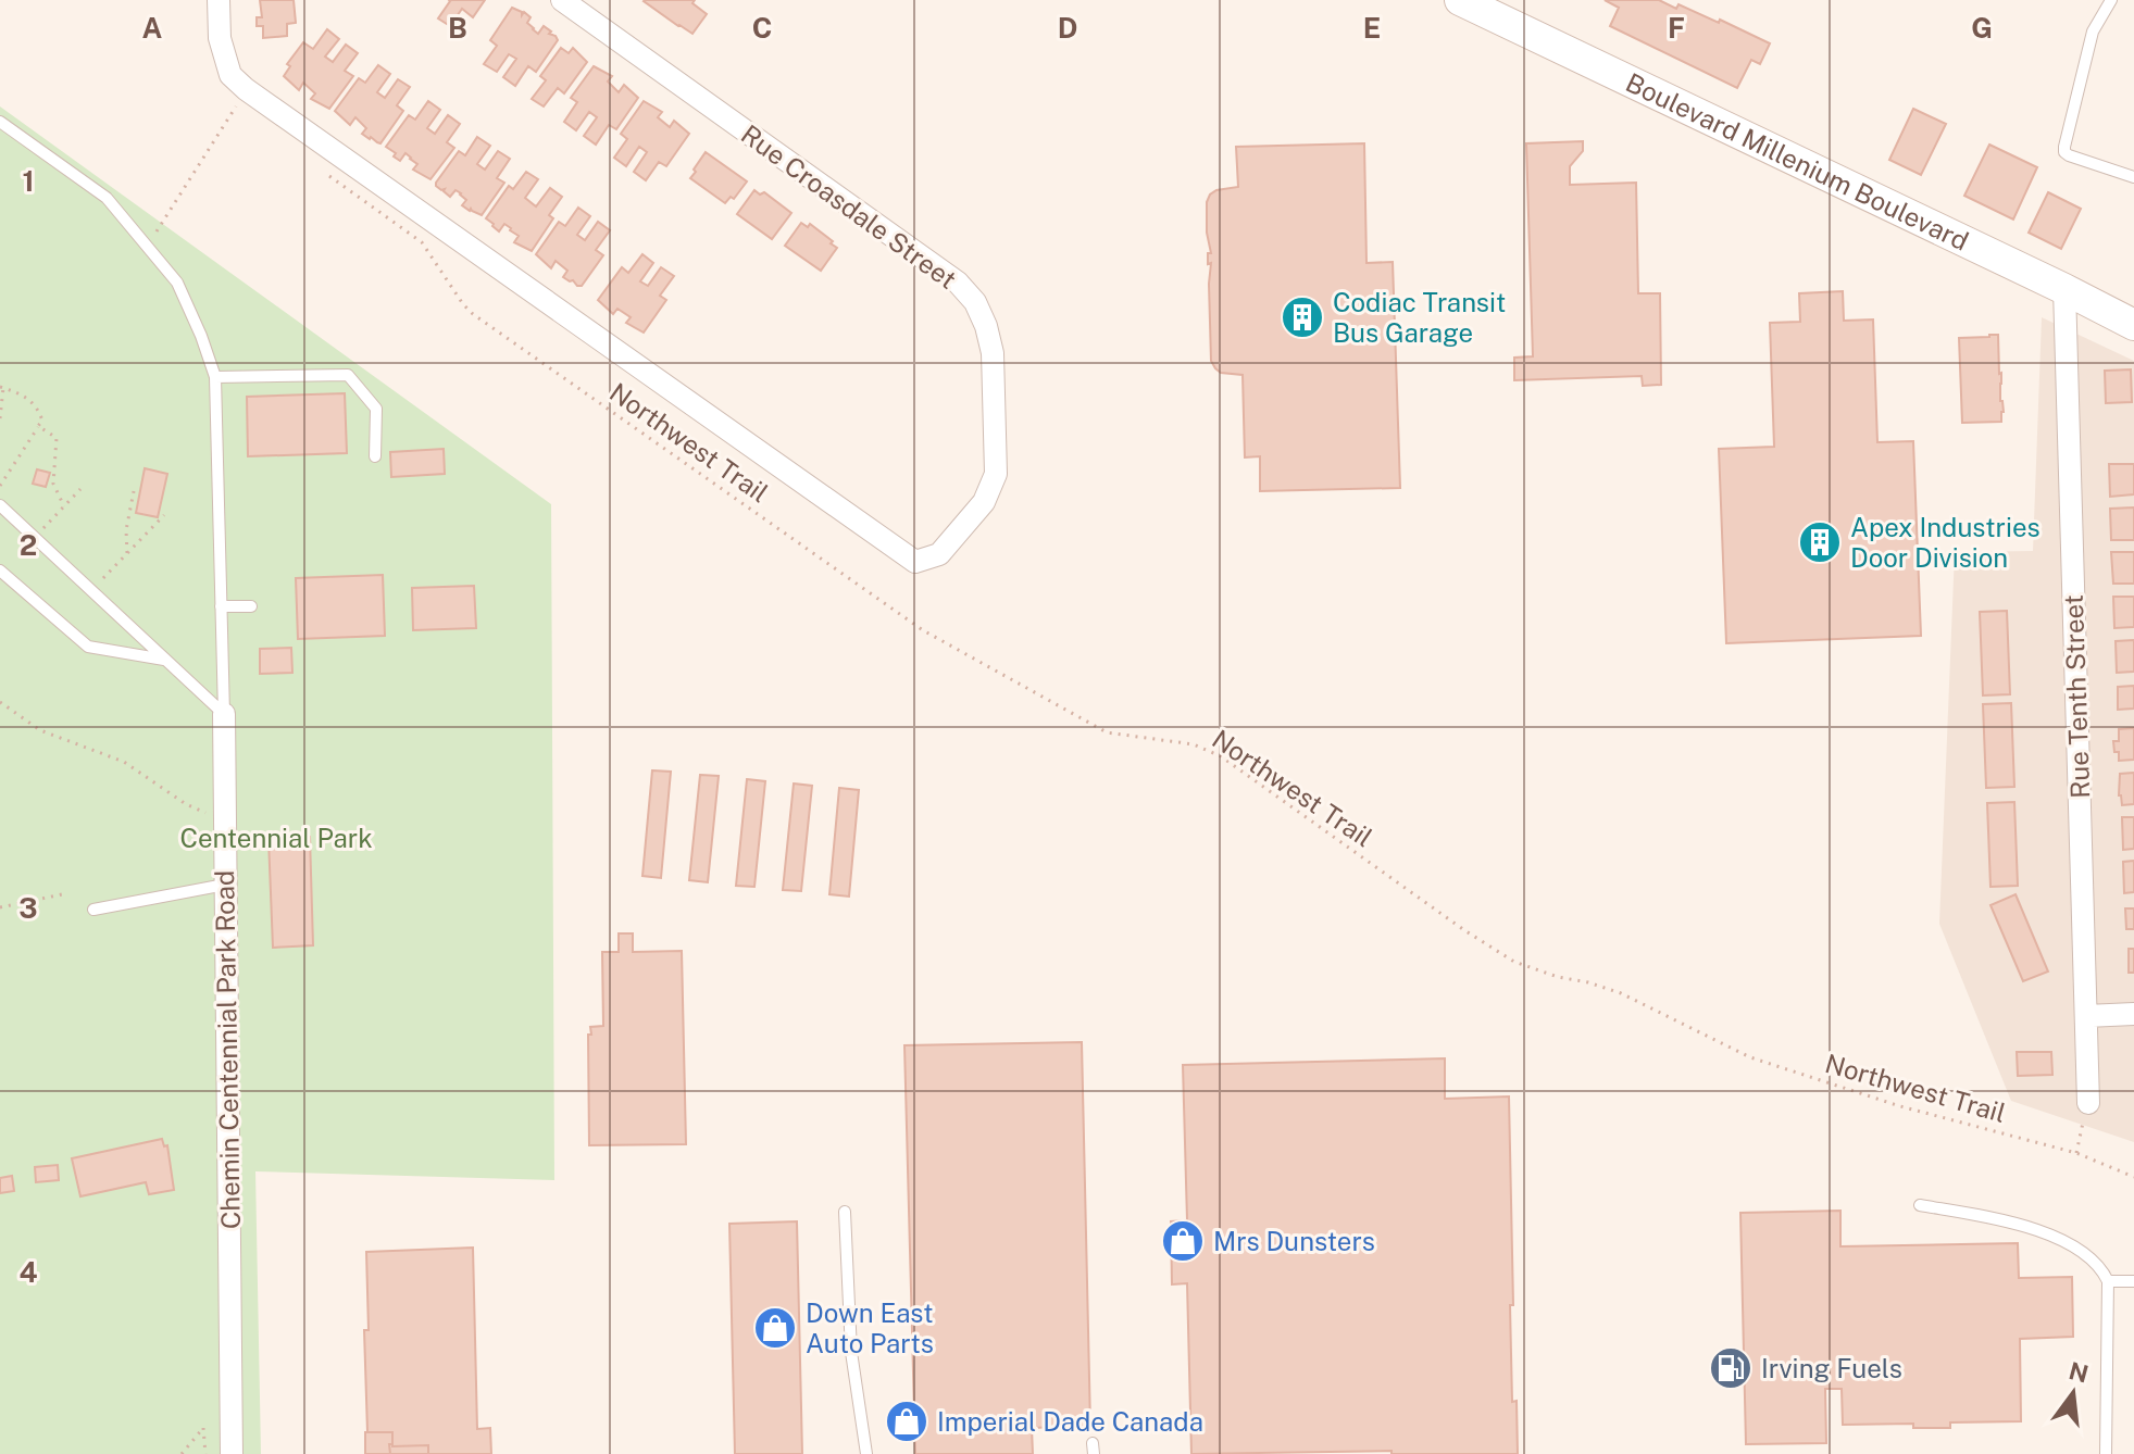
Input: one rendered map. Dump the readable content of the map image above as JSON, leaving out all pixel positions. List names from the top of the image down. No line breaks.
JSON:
{"streets":{"main road":["Boulevard Millenium Boulevard"],"street":["Rue Croasdale Street","Rue Tenth Street","Chemin Centennial Park Road"],"path":["Northwest Trail"]},"crossings":[["Boulevard Millenium Boulevard","Rue Tenth Street"]],"parks":["Centennial Park"],"places":{"building":["Codiac Transit Bus Garage","Apex Industries Door Division"],"shop":["Mrs Dunsters","Down East Auto Parts","Imperial Dade Canada"],"fuel station":["Irving Fuels"]},"north":"top","grid":{"columns":["A","B","C","D","E","F","G"],"rows":["1","2","3","4"]}}
